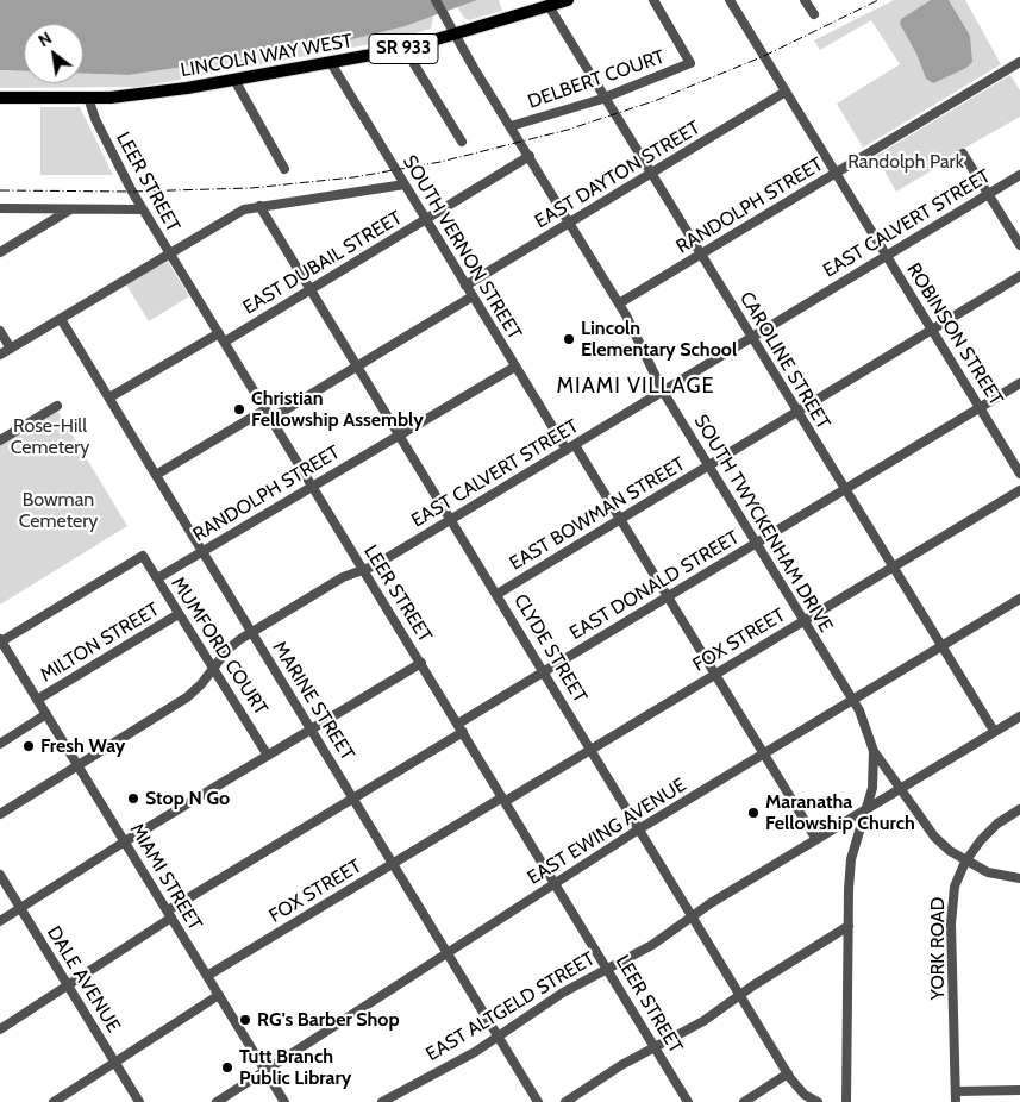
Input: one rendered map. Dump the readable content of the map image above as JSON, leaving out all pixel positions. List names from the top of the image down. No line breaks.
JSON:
{"streets":{"main road":["SR 933","LINCOLN WAY WEST"],"street":["DELBERT COURT","EAST DAYTON STREET","LEER STREET","RANDOLPH STREET","EAST CALVERT STREET","SOUTH VERNON STREET","EAST DUBAIL STREET","ROBINSON STREET","CAROLINE STREET","EAST BOWMAN STREET","SOUTH TWYCKENHAM DRIVE","EAST DONALD STREET","FOX STREET","MILTON STREET","MUMFORD COURT","CLYDE STREET","MARINE STREET","EAST EWING AVENUE","MIAMI STREET","YORK ROAD","DALE AVENUE","EAST ALTGELD STREET"]},"crossings":[["LINCOLN WAY WEST","LEER STREET"],["LINCOLN WAY WEST","SOUTH VERNON STREET"],["LINCOLN WAY WEST","CAROLINE STREET"],["LINCOLN WAY WEST","SOUTH TWYCKENHAM DRIVE"],["DELBERT COURT","CAROLINE STREET"],["DELBERT COURT","SOUTH TWYCKENHAM DRIVE"],["EAST DAYTON STREET","SOUTH VERNON STREET"],["EAST DAYTON STREET","ROBINSON STREET"],["EAST DAYTON STREET","CAROLINE STREET"],["EAST DAYTON STREET","SOUTH TWYCKENHAM DRIVE"],["LEER STREET","RANDOLPH STREET"],["LEER STREET","EAST CALVERT STREET"],["LEER STREET","EAST DUBAIL STREET"],["LEER STREET","EAST DONALD STREET"],["LEER STREET","FOX STREET"],["LEER STREET","EAST EWING AVENUE"],["LEER STREET","EAST ALTGELD STREET"],["RANDOLPH STREET","SOUTH VERNON STREET"],["RANDOLPH STREET","ROBINSON STREET"],["RANDOLPH STREET","CAROLINE STREET"],["RANDOLPH STREET","SOUTH TWYCKENHAM DRIVE"],["RANDOLPH STREET","MUMFORD COURT"],["RANDOLPH STREET","CLYDE STREET"],["RANDOLPH STREET","MARINE STREET"],["EAST CALVERT STREET","SOUTH VERNON STREET"],["EAST CALVERT STREET","ROBINSON STREET"],["EAST CALVERT STREET","CAROLINE STREET"],["EAST CALVERT STREET","SOUTH TWYCKENHAM DRIVE"],["EAST CALVERT STREET","MUMFORD COURT"],["EAST CALVERT STREET","CLYDE STREET"],["EAST CALVERT STREET","MARINE STREET"],["EAST CALVERT STREET","MIAMI STREET"],["SOUTH VERNON STREET","EAST DUBAIL STREET"],["SOUTH VERNON STREET","EAST BOWMAN STREET"],["SOUTH VERNON STREET","EAST DONALD STREET"],["SOUTH VERNON STREET","FOX STREET"],["SOUTH VERNON STREET","EAST EWING AVENUE"],["SOUTH VERNON STREET","EAST ALTGELD STREET"],["EAST DUBAIL STREET","SOUTH TWYCKENHAM DRIVE"],["EAST DUBAIL STREET","CLYDE STREET"],["ROBINSON STREET","EAST BOWMAN STREET"],["ROBINSON STREET","EAST DONALD STREET"],["CAROLINE STREET","EAST BOWMAN STREET"],["CAROLINE STREET","EAST DONALD STREET"],["CAROLINE STREET","FOX STREET"],["CAROLINE STREET","EAST EWING AVENUE"],["CAROLINE STREET","EAST ALTGELD STREET"],["EAST BOWMAN STREET","SOUTH TWYCKENHAM DRIVE"],["EAST BOWMAN STREET","CLYDE STREET"],["SOUTH TWYCKENHAM DRIVE","EAST DONALD STREET"],["SOUTH TWYCKENHAM DRIVE","FOX STREET"],["SOUTH TWYCKENHAM DRIVE","EAST EWING AVENUE"],["SOUTH TWYCKENHAM DRIVE","EAST ALTGELD STREET"],["EAST DONALD STREET","CLYDE STREET"],["EAST DONALD STREET","MARINE STREET"],["EAST DONALD STREET","MIAMI STREET"],["EAST DONALD STREET","DALE AVENUE"],["FOX STREET","CLYDE STREET"],["FOX STREET","MARINE STREET"],["FOX STREET","MIAMI STREET"],["MILTON STREET","MUMFORD COURT"],["MILTON STREET","MIAMI STREET"],["MUMFORD COURT","MIAMI STREET"],["CLYDE STREET","EAST EWING AVENUE"],["CLYDE STREET","EAST ALTGELD STREET"],["MARINE STREET","EAST EWING AVENUE"],["MARINE STREET","EAST ALTGELD STREET"],["EAST EWING AVENUE","MIAMI STREET"]],"districts":["MIAMI VILLAGE"],"parks":["Randolph Park","Rose-Hill Cemetery","Bowman Cemetery"],"places":["Lincoln Elementary School","Christian Fellowship Assembly","Fresh Way","Stop N Go","Maranatha Fellowship Church","RG's Barber Shop","Tutt Branch Public Library"],"north":"top left"}
